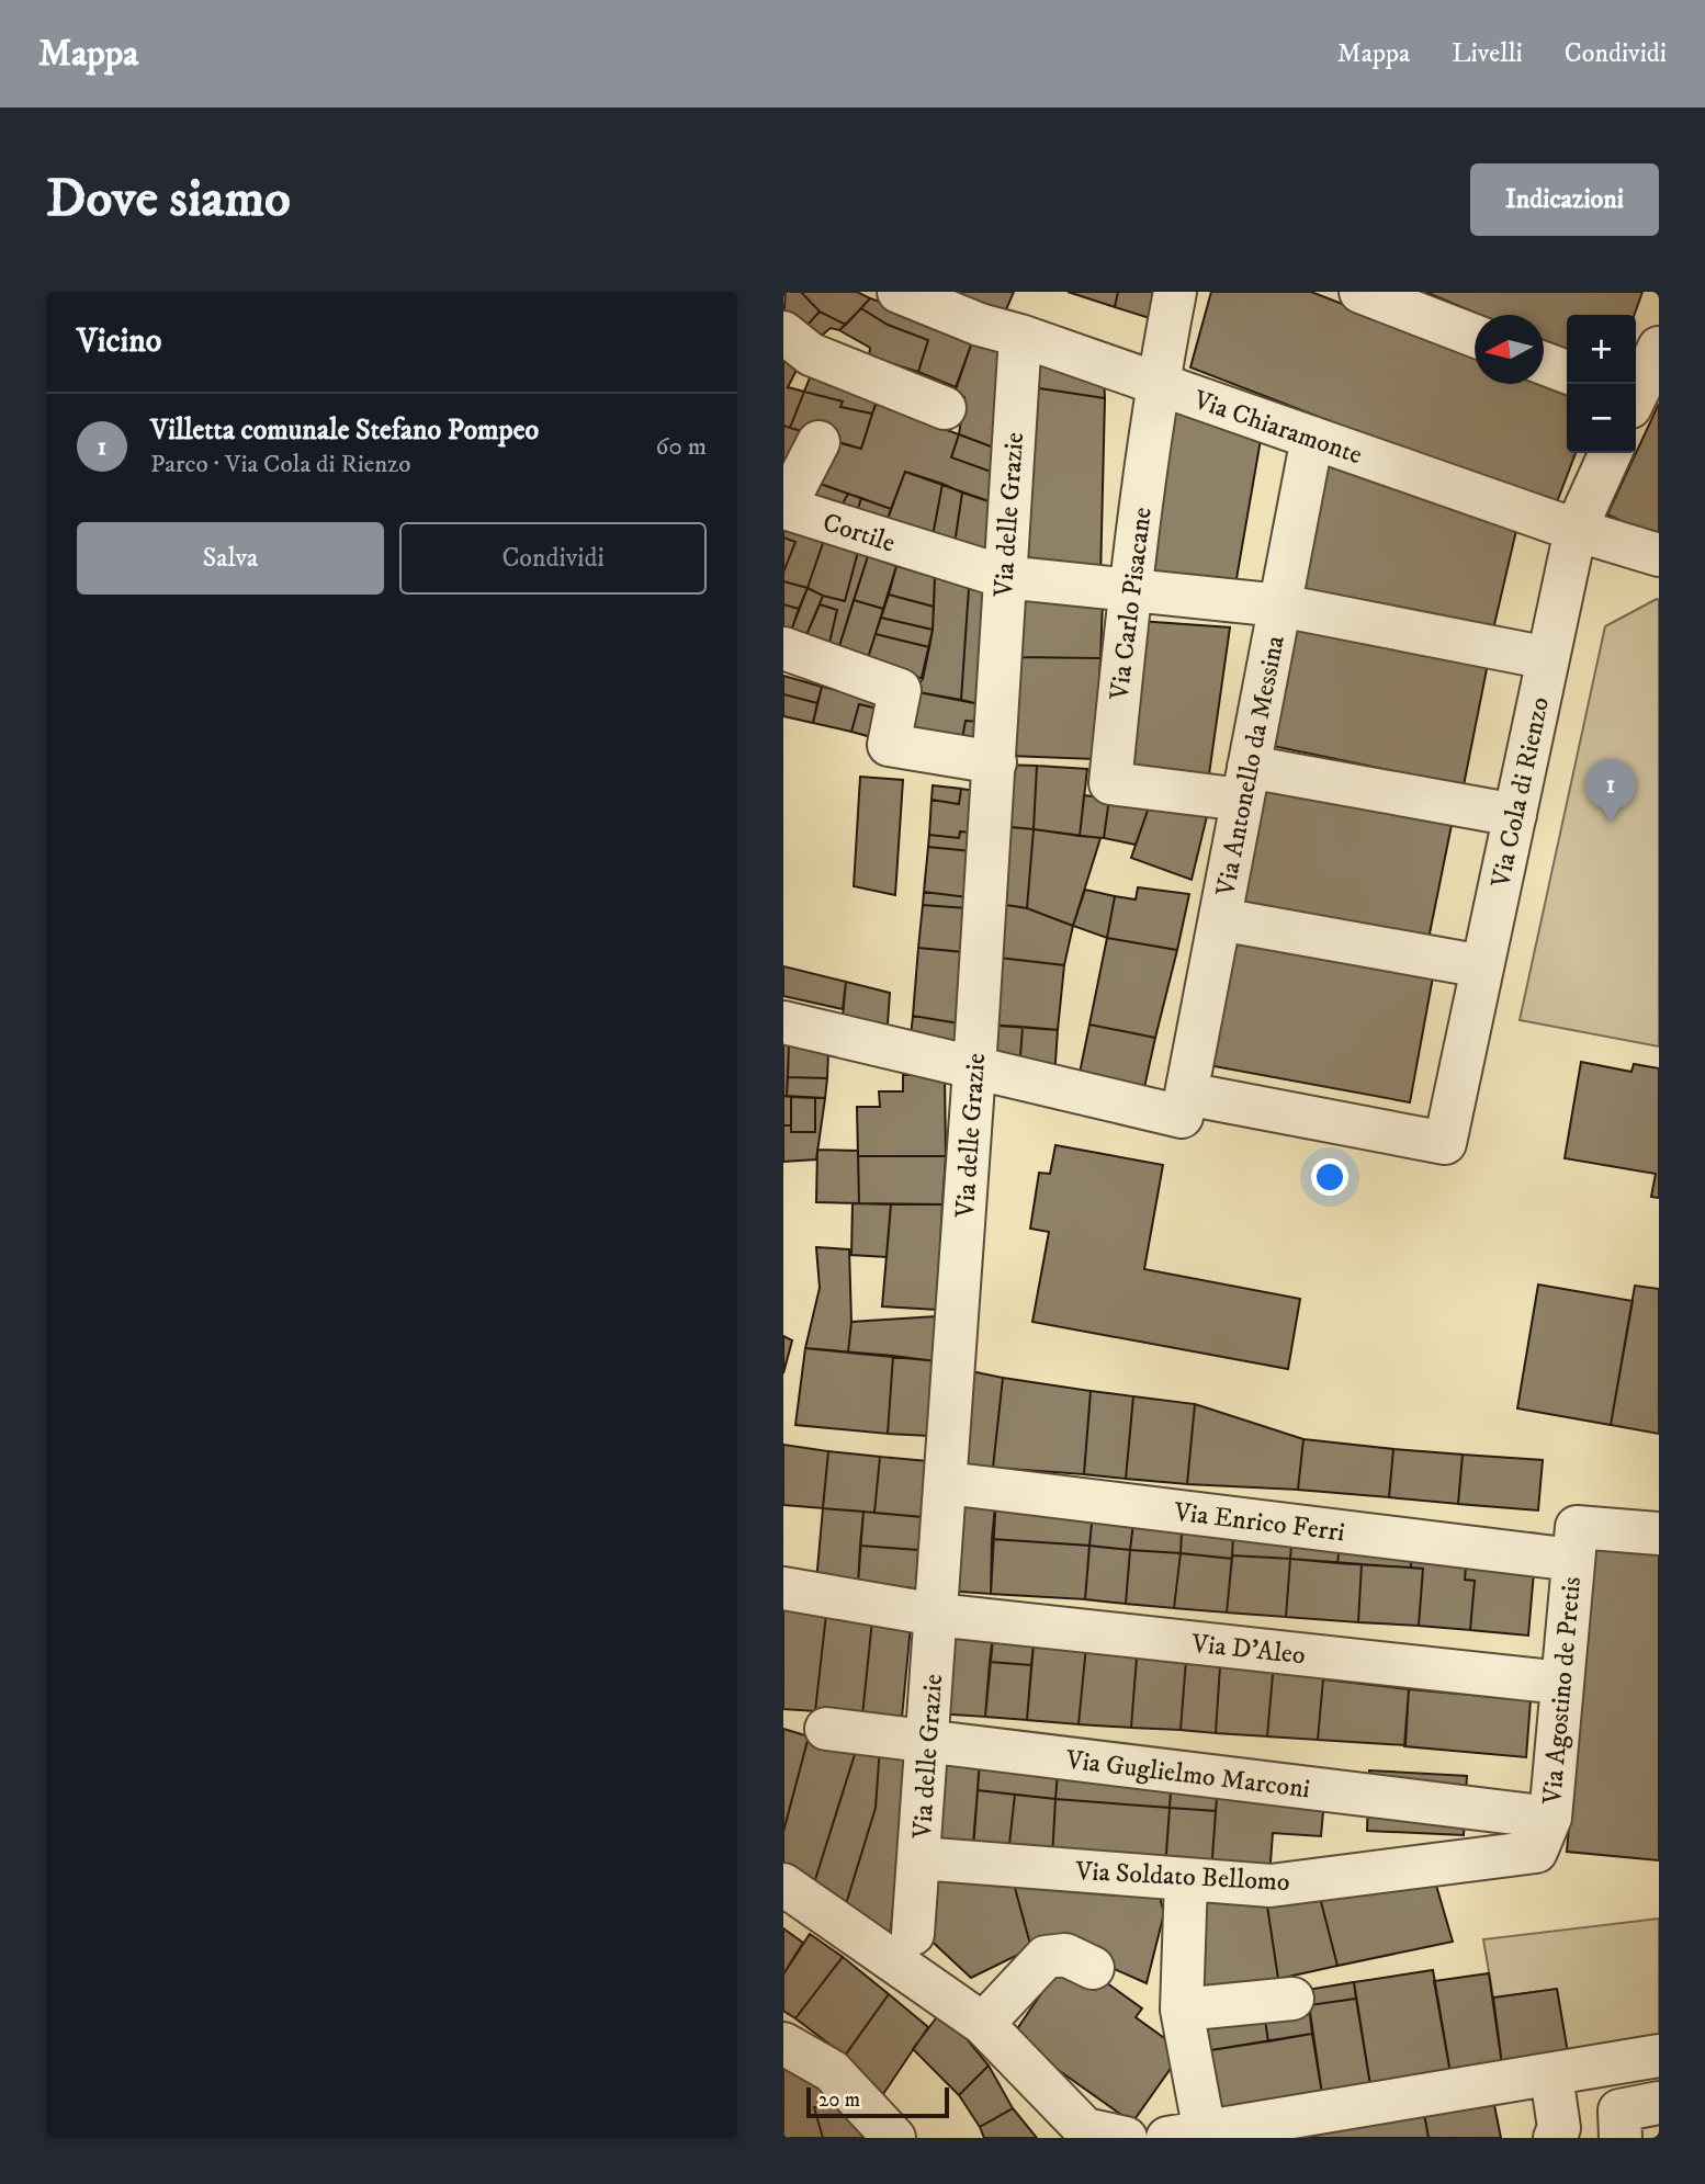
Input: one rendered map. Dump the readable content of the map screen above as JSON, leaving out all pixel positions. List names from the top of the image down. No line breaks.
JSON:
{"streets":{"street":["Via Chiaramonte","Via delle Grazie","Cortile","Via Carlo Pisacane","Via Antonello da Messina","Via Cola di Rienzo","Via Enrico Ferri","Via D'Aleo","Via Agostino de Pretis","Via Guglielmo Marconi","Via Soldato Bellomo"]},"crossings":[["Via Chiaramonte","Via delle Grazie"],["Via Chiaramonte","Via Carlo Pisacane"],["Via Chiaramonte","Via Antonello da Messina"],["Via Chiaramonte","Via Cola di Rienzo"],["Via delle Grazie","Cortile"],["Via delle Grazie","Via Enrico Ferri"],["Via delle Grazie","Via D'Aleo"],["Via delle Grazie","Via Guglielmo Marconi"],["Via delle Grazie","Via Soldato Bellomo"],["Via Carlo Pisacane","Via Antonello da Messina"],["Via Antonello da Messina","Via Cola di Rienzo"],["Via Enrico Ferri","Via Agostino de Pretis"],["Via D'Aleo","Via Agostino de Pretis"],["Via Agostino de Pretis","Via Guglielmo Marconi"],["Via Agostino de Pretis","Via Soldato Bellomo"],["Via Guglielmo Marconi","Via Soldato Bellomo"]],"scale_bar":"20 m","north":"left","page":{"header":"Mappa","nav":["Mappa","Livelli","Condividi"],"buttons":["Indicazioni",["Salva","Condividi"]],"title":"Dove siamo","heading":"Vicino","map_buttons":["+","−"],"list":[{"mark":"1","name":"Villetta comunale Stefano Pompeo","note":"Parco · Via Cola di Rienzo","value":"60 m"}],"pins":"1","scale":"20 m"}}
